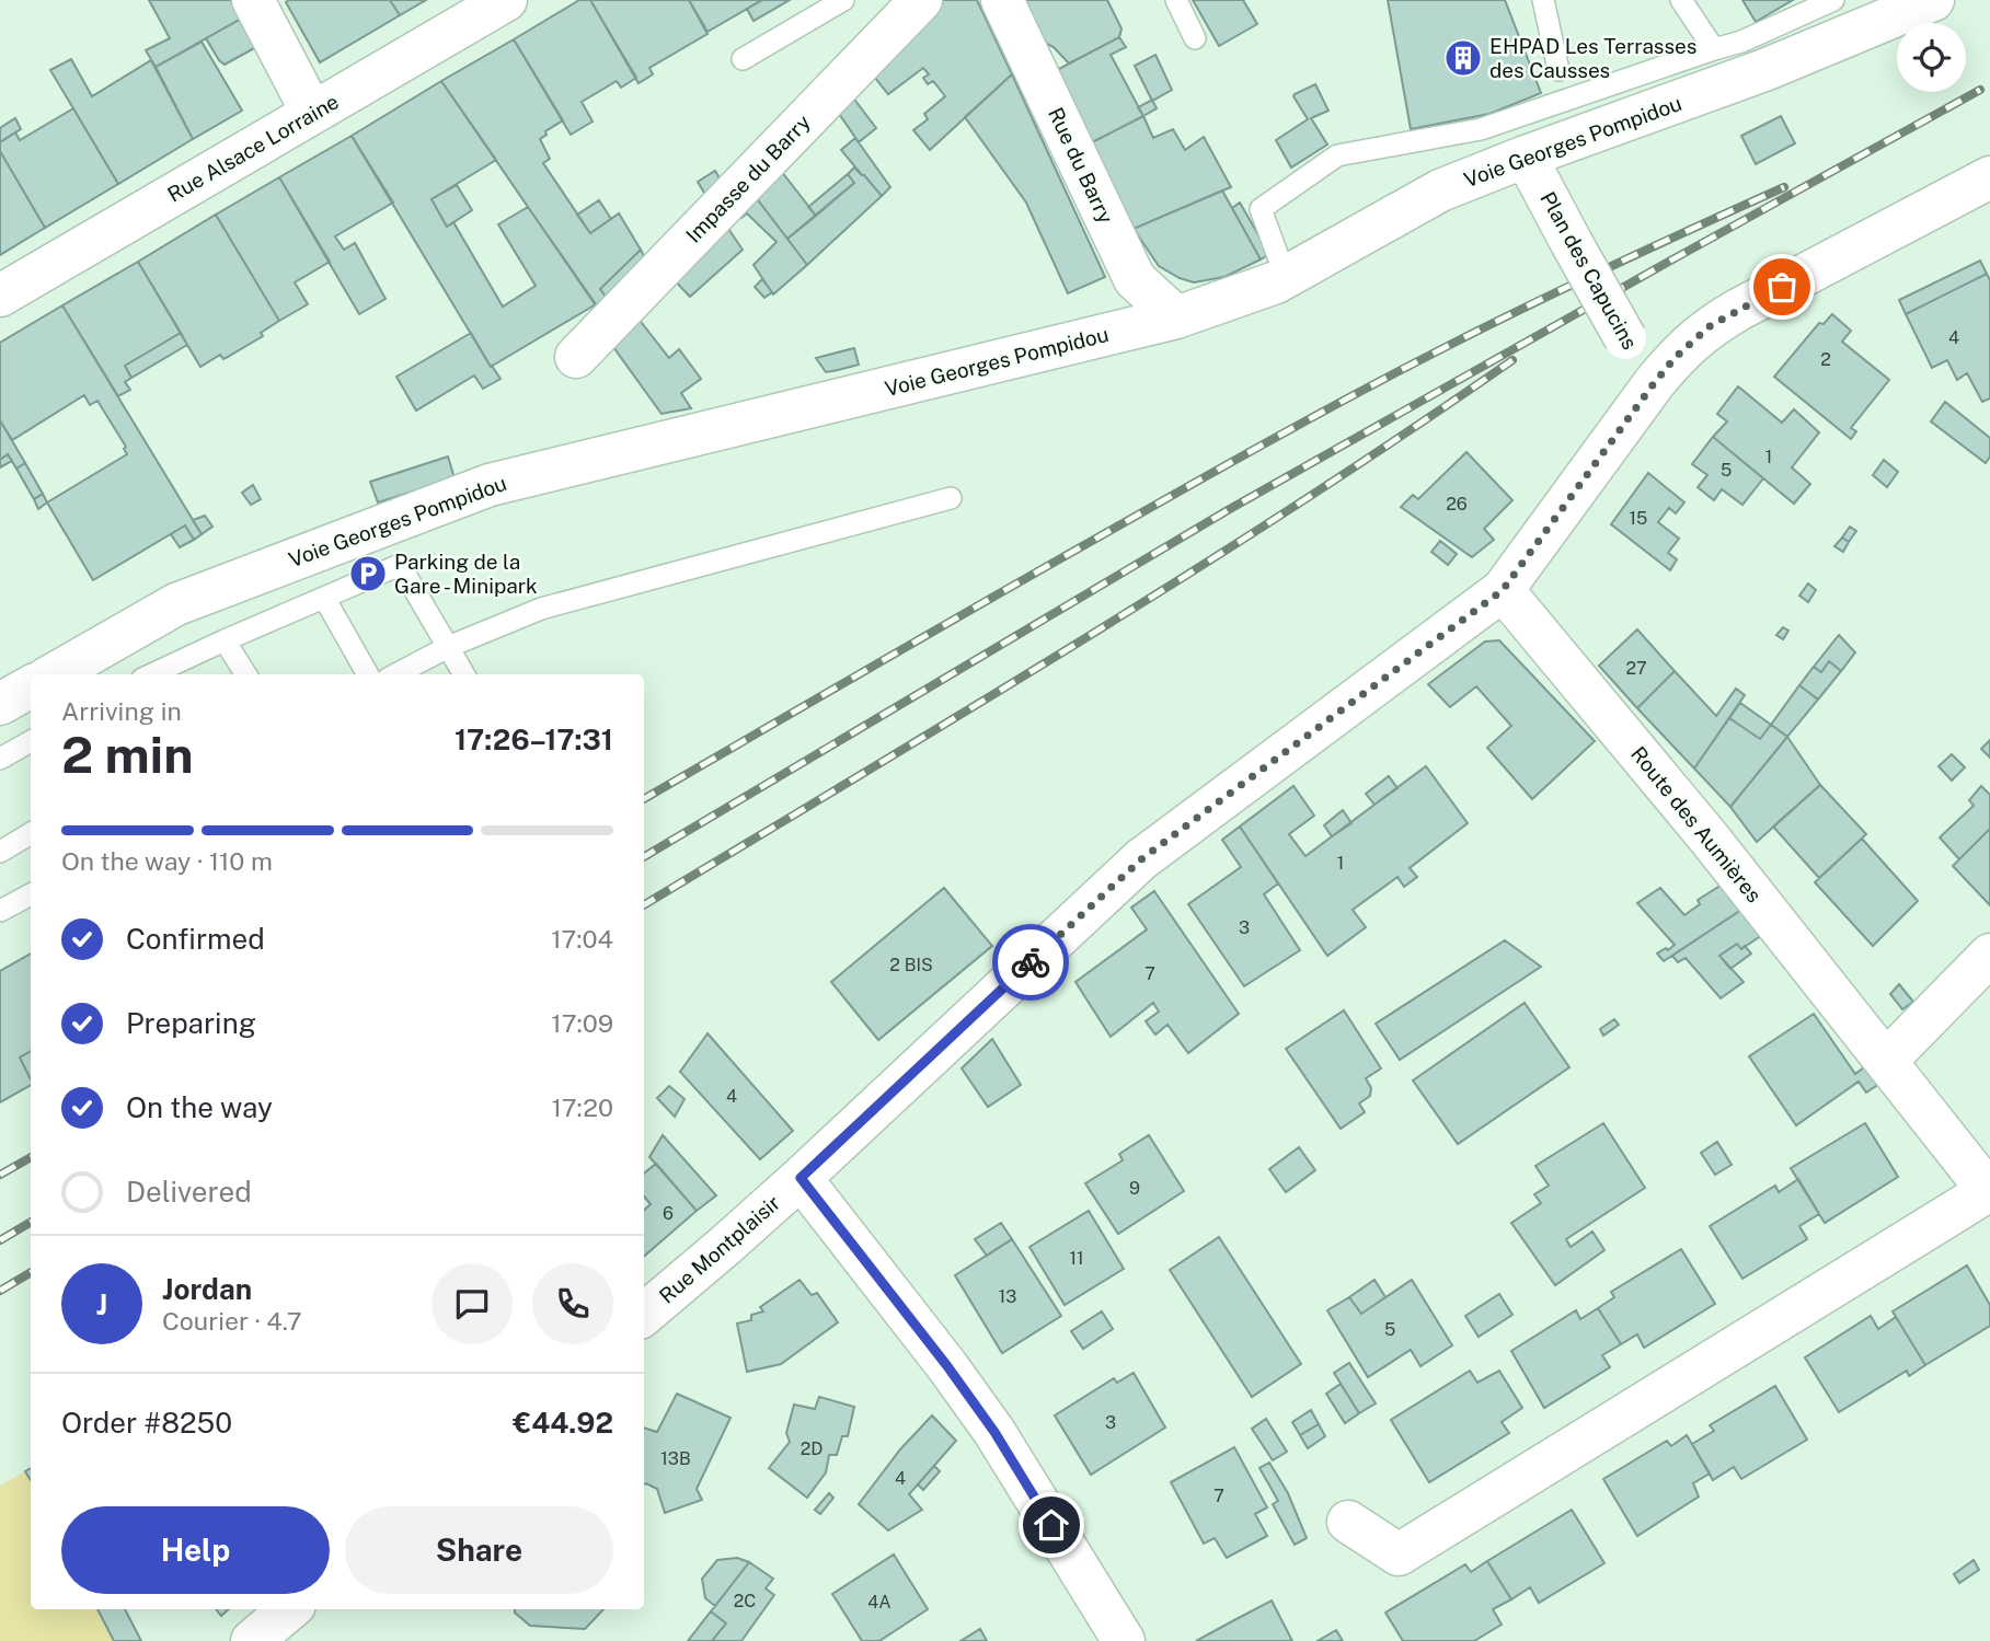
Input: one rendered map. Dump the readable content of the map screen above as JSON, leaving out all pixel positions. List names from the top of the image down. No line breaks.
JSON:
{"streets":{"street":["Voie Georges Pompidou","Rue Alsace Lorraine","Rue du Barry","Impasse du Barry","Plan des Capucins","Route des Aumières","Rue Montplaisir"]},"crossings":[["Voie Georges Pompidou","Rue du Barry"],["Voie Georges Pompidou","Plan des Capucins"],["Route des Aumières","Rue Montplaisir"]],"places":{"building":["EHPAD Les Terrasses des Causses"],"parking":["Parking de la Gare - Minipark"]},"house_numbers":["4","2","1","5","26","15","27","1","3","2 BIS","7","4","9","6","11","13","5","3","2D","13B","4","7","2C","4A"],"page":{"heading":["2 min","Arriving in","17:26–17:31"],"panel":["Jordan","Courier · 4.7","Order #8250","€44.92"],"bar":"On the way · 110 m","list":[["Confirmed","17:04"],["Preparing","17:09"],["On the way","17:20"],"Delivered"],"round":"J","buttons":["Help","Share"]}}
